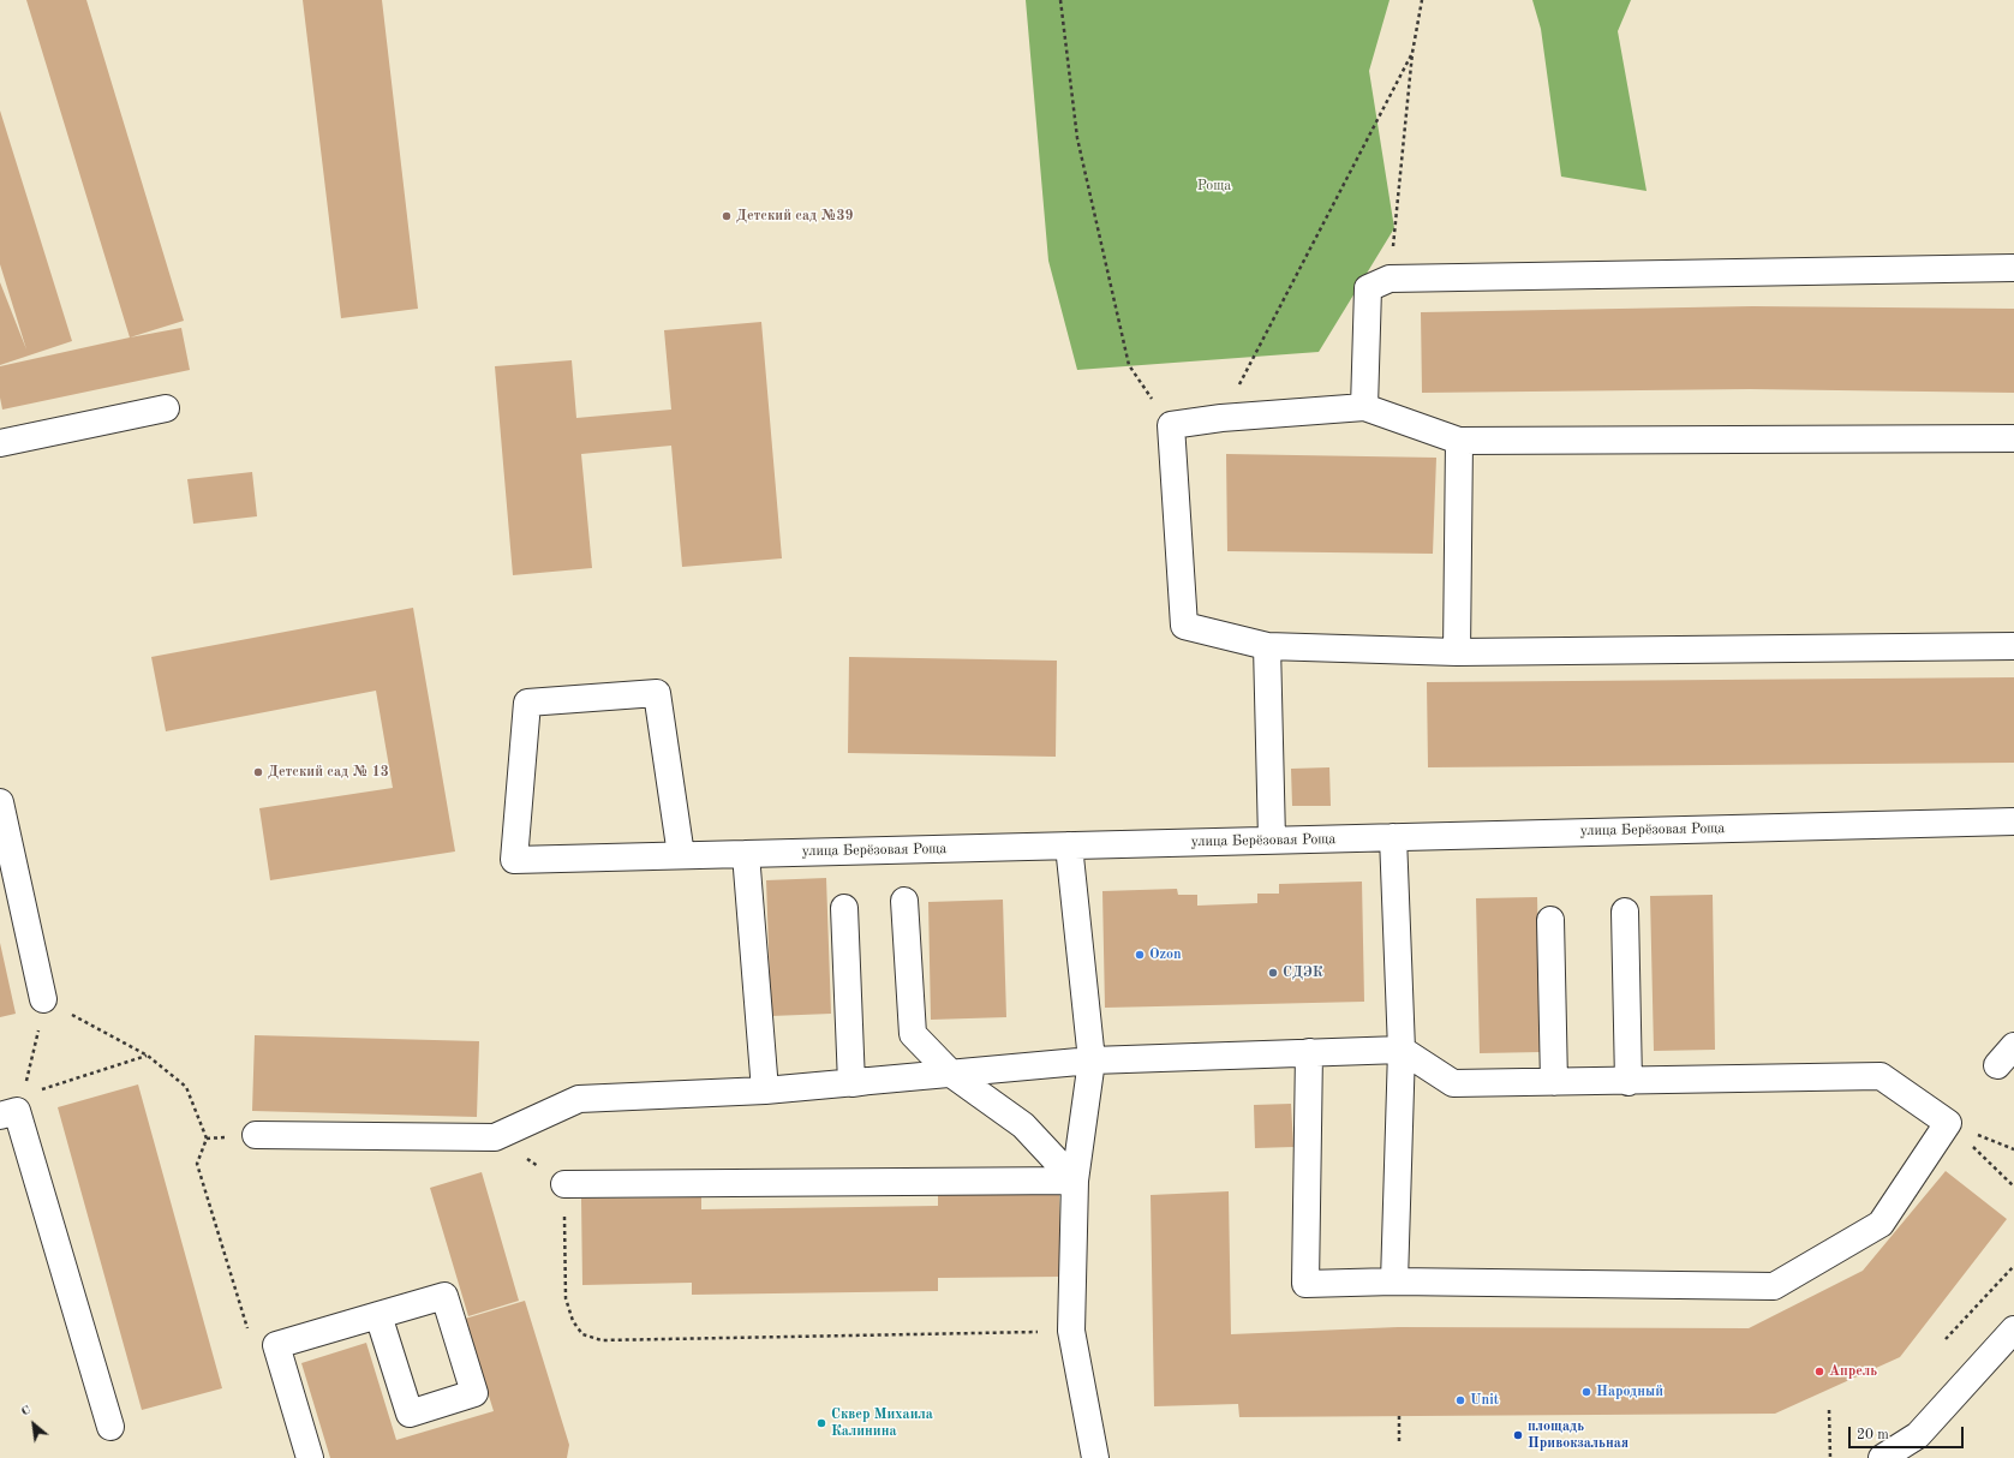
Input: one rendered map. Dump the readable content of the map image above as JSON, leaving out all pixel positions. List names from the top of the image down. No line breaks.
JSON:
{"streets":{"street":["улица Берёзовая Роща"]},"parks":["Роща"],"places":["Детский сад №39","Детский сад № 13","Ozon","СДЭК","Апрель","Народный","Unit","Сквер Михаила Калинина","площадь Привокзальная"],"scale_bar":"20 m","north":"top left"}
